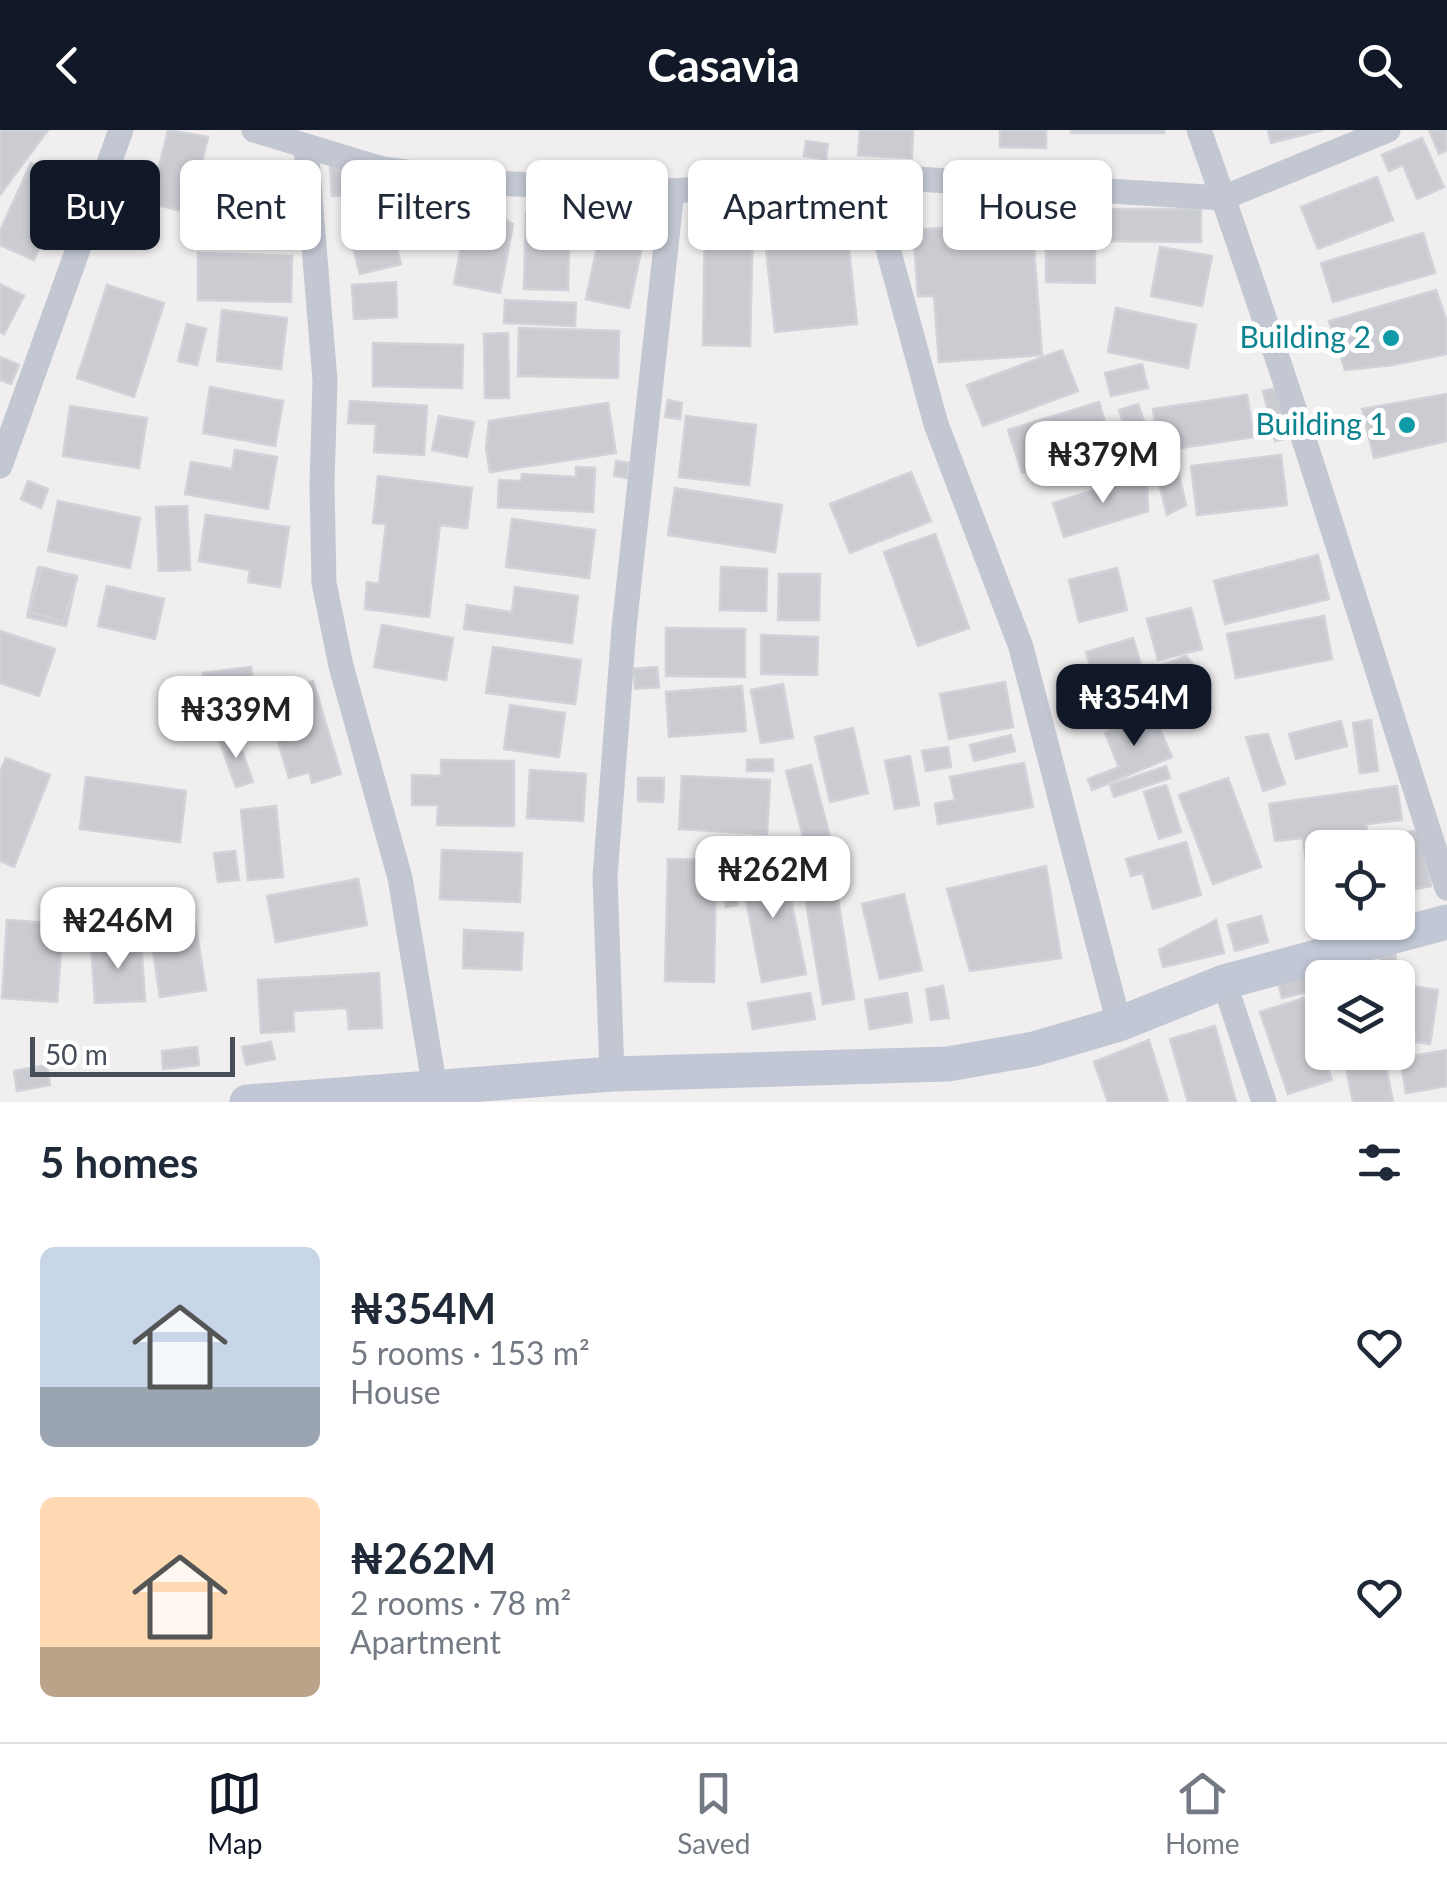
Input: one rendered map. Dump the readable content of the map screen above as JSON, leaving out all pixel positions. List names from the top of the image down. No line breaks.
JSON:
{"places":["Building 2","Building 1"],"scale_bar":"50 m","page":{"header":"Casavia","chip":["Buy","Rent","Filters","New","Apartment","House"],"price":["₦379M","₦354M","₦339M","₦262M","₦246M"],"scale":"50 m","heading":"5 homes","list":[{"name":"₦354M","note":"5 rooms · 153 m² · House"},{"name":"₦262M","note":"2 rooms · 78 m² · Apartment"}],"tabs":["Map","Saved","Home"]}}
